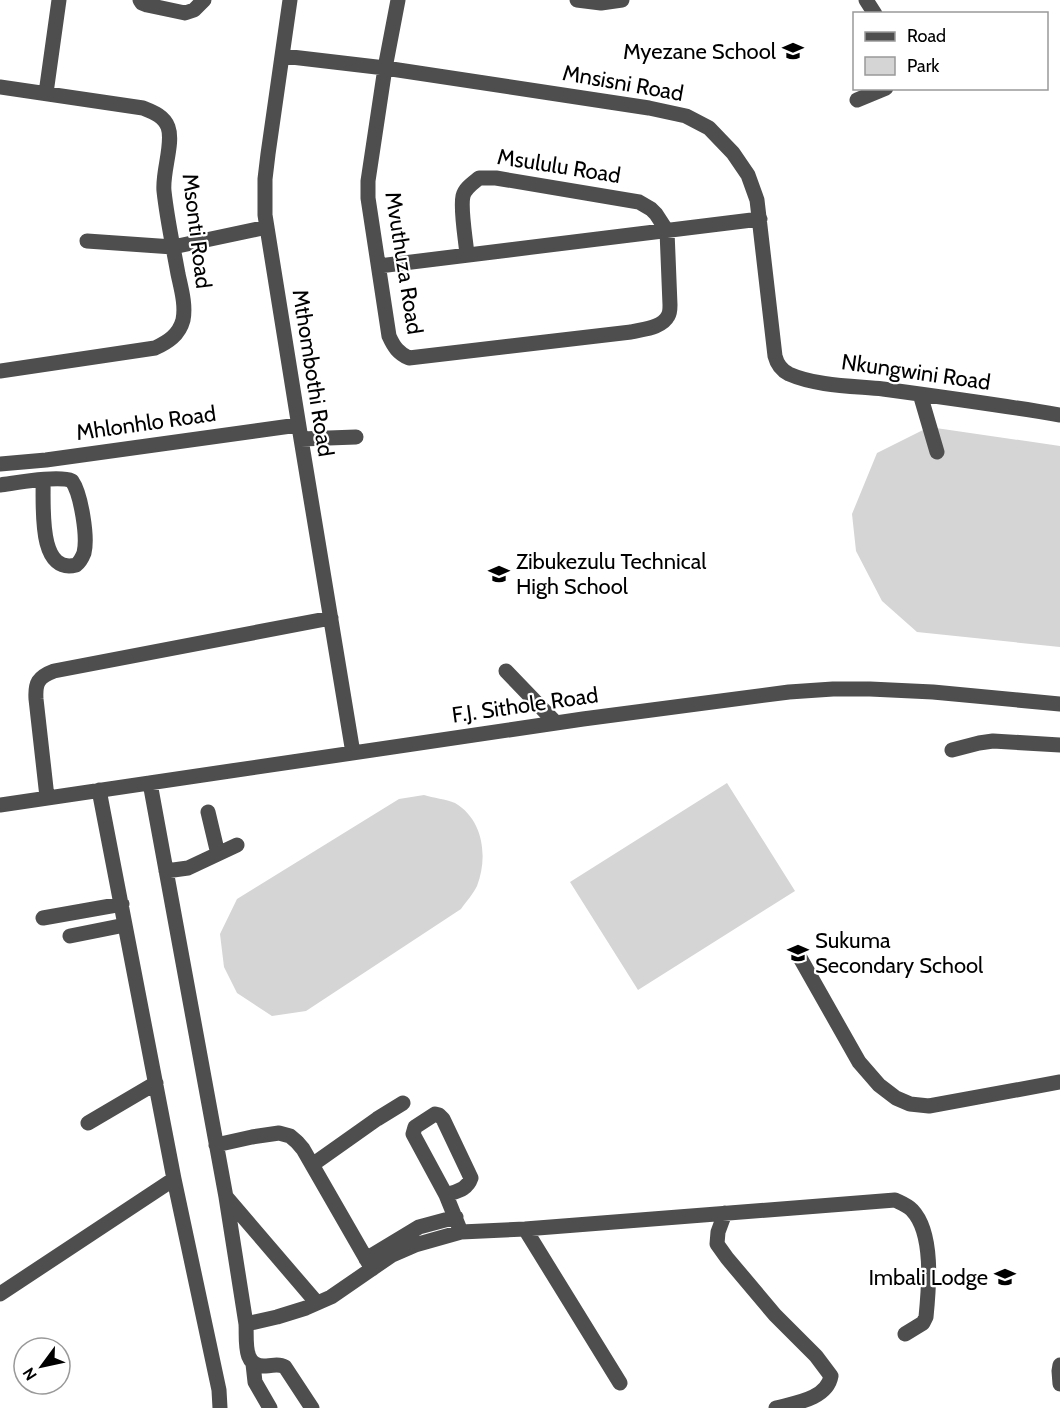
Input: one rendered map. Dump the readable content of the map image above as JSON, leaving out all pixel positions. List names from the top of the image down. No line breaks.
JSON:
{"streets":{"street":["Mnsisni Road","Msululu Road","Msonti Road","Mvuthuza Road","Nkungwini Road","Mthombothi Road","Mhlonhlo Road","F.J. Sithole Road"]},"crossings":[["Mnsisni Road","Mvuthuza Road"],["Mnsisni Road","Nkungwini Road"],["Mnsisni Road","Mthombothi Road"],["Msululu Road","Mvuthuza Road"],["Mthombothi Road","Mhlonhlo Road"],["Mthombothi Road","F.J. Sithole Road"]],"places":{"school or university":["Myezane School","Zibukezulu Technical High School","Sukuma Secondary School","Imbali Lodge"]},"legend":["Road","Park"],"north":"bottom left"}
